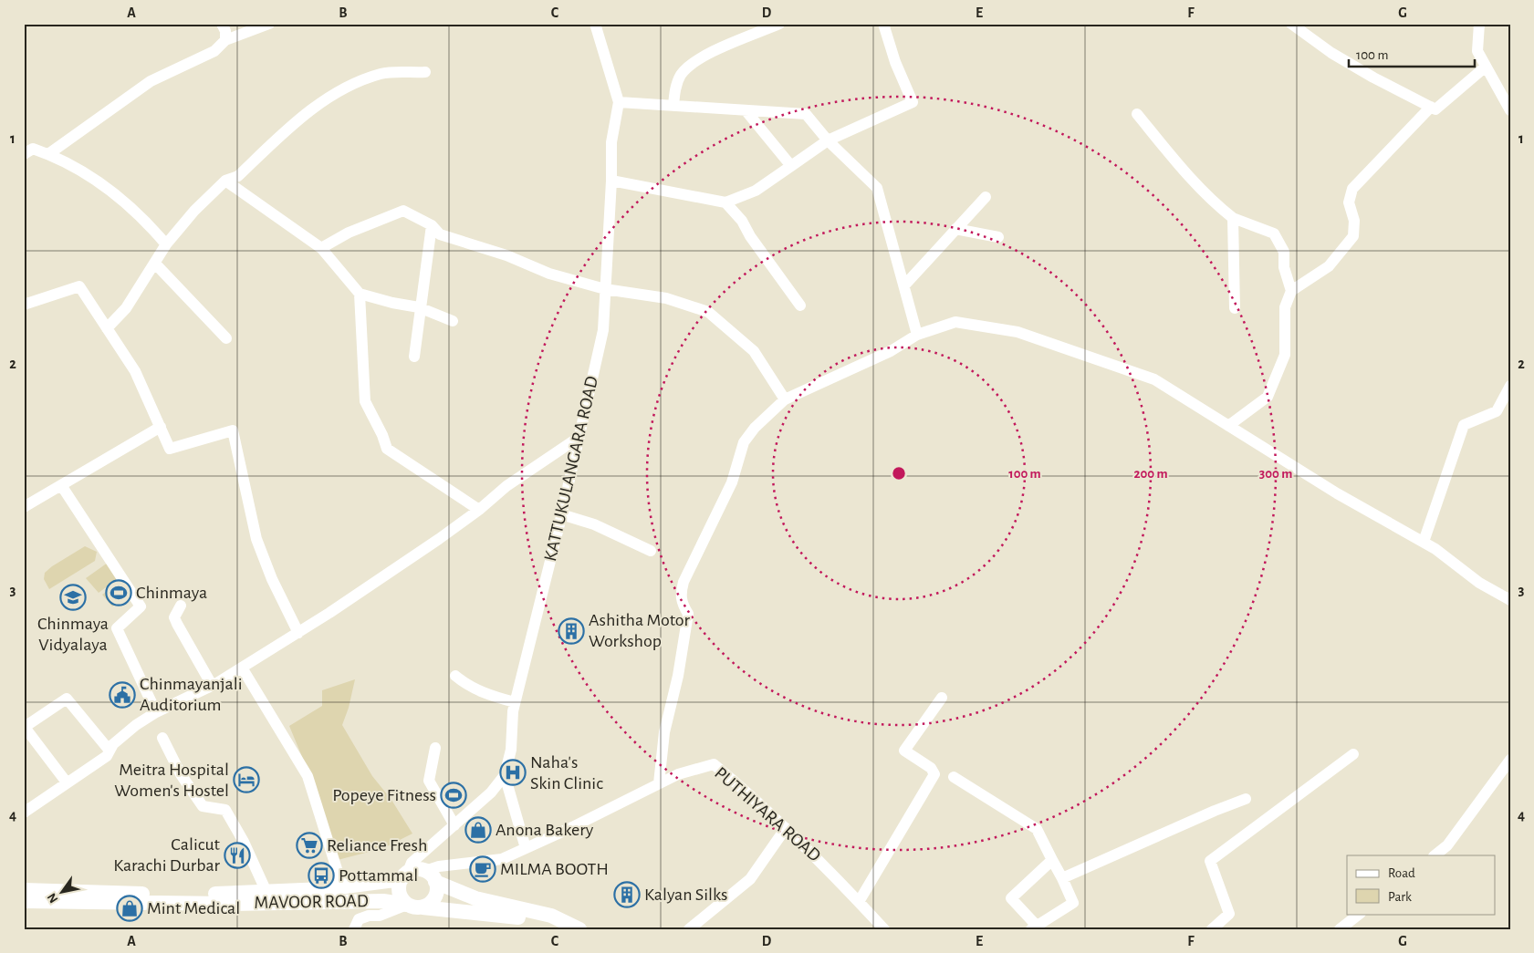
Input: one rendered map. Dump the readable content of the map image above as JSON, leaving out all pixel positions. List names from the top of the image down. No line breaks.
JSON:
{"streets":{"main road":["MAVOOR ROAD"],"street":["KATTUKULANGARA ROAD","PUTHIYARA ROAD"]},"crossings":[["KATTUKULANGARA ROAD","PUTHIYARA ROAD"],["KATTUKULANGARA ROAD","MAVOOR ROAD"],["PUTHIYARA ROAD","MAVOOR ROAD"]],"places":{"sports":["Chinmaya","Popeye Fitness"],"school or university":["Chinmaya Vidyalaya"],"building":["Ashitha Motor Workshop","Kalyan Silks"],"public building":["Chinmayanjali Auditorium"],"hospital":["Naha's Skin Clinic"],"hotel":["Meitra Hospital Women's Hostel"],"shop":["Anona Bakery","Mint Medical"],"supermarket":["Reliance Fresh"],"restaurant":["Calicut Karachi Durbar"],"cafe":["MILMA BOOTH"],"bus stop":["Pottammal"]},"legend":["Road","Park"],"scale_bar":"100 m","north":"bottom left","grid":{"columns":["A","B","C","D","E","F","G"],"rows":["1","2","3","4"]},"rings":["100 m","200 m","300 m"]}
